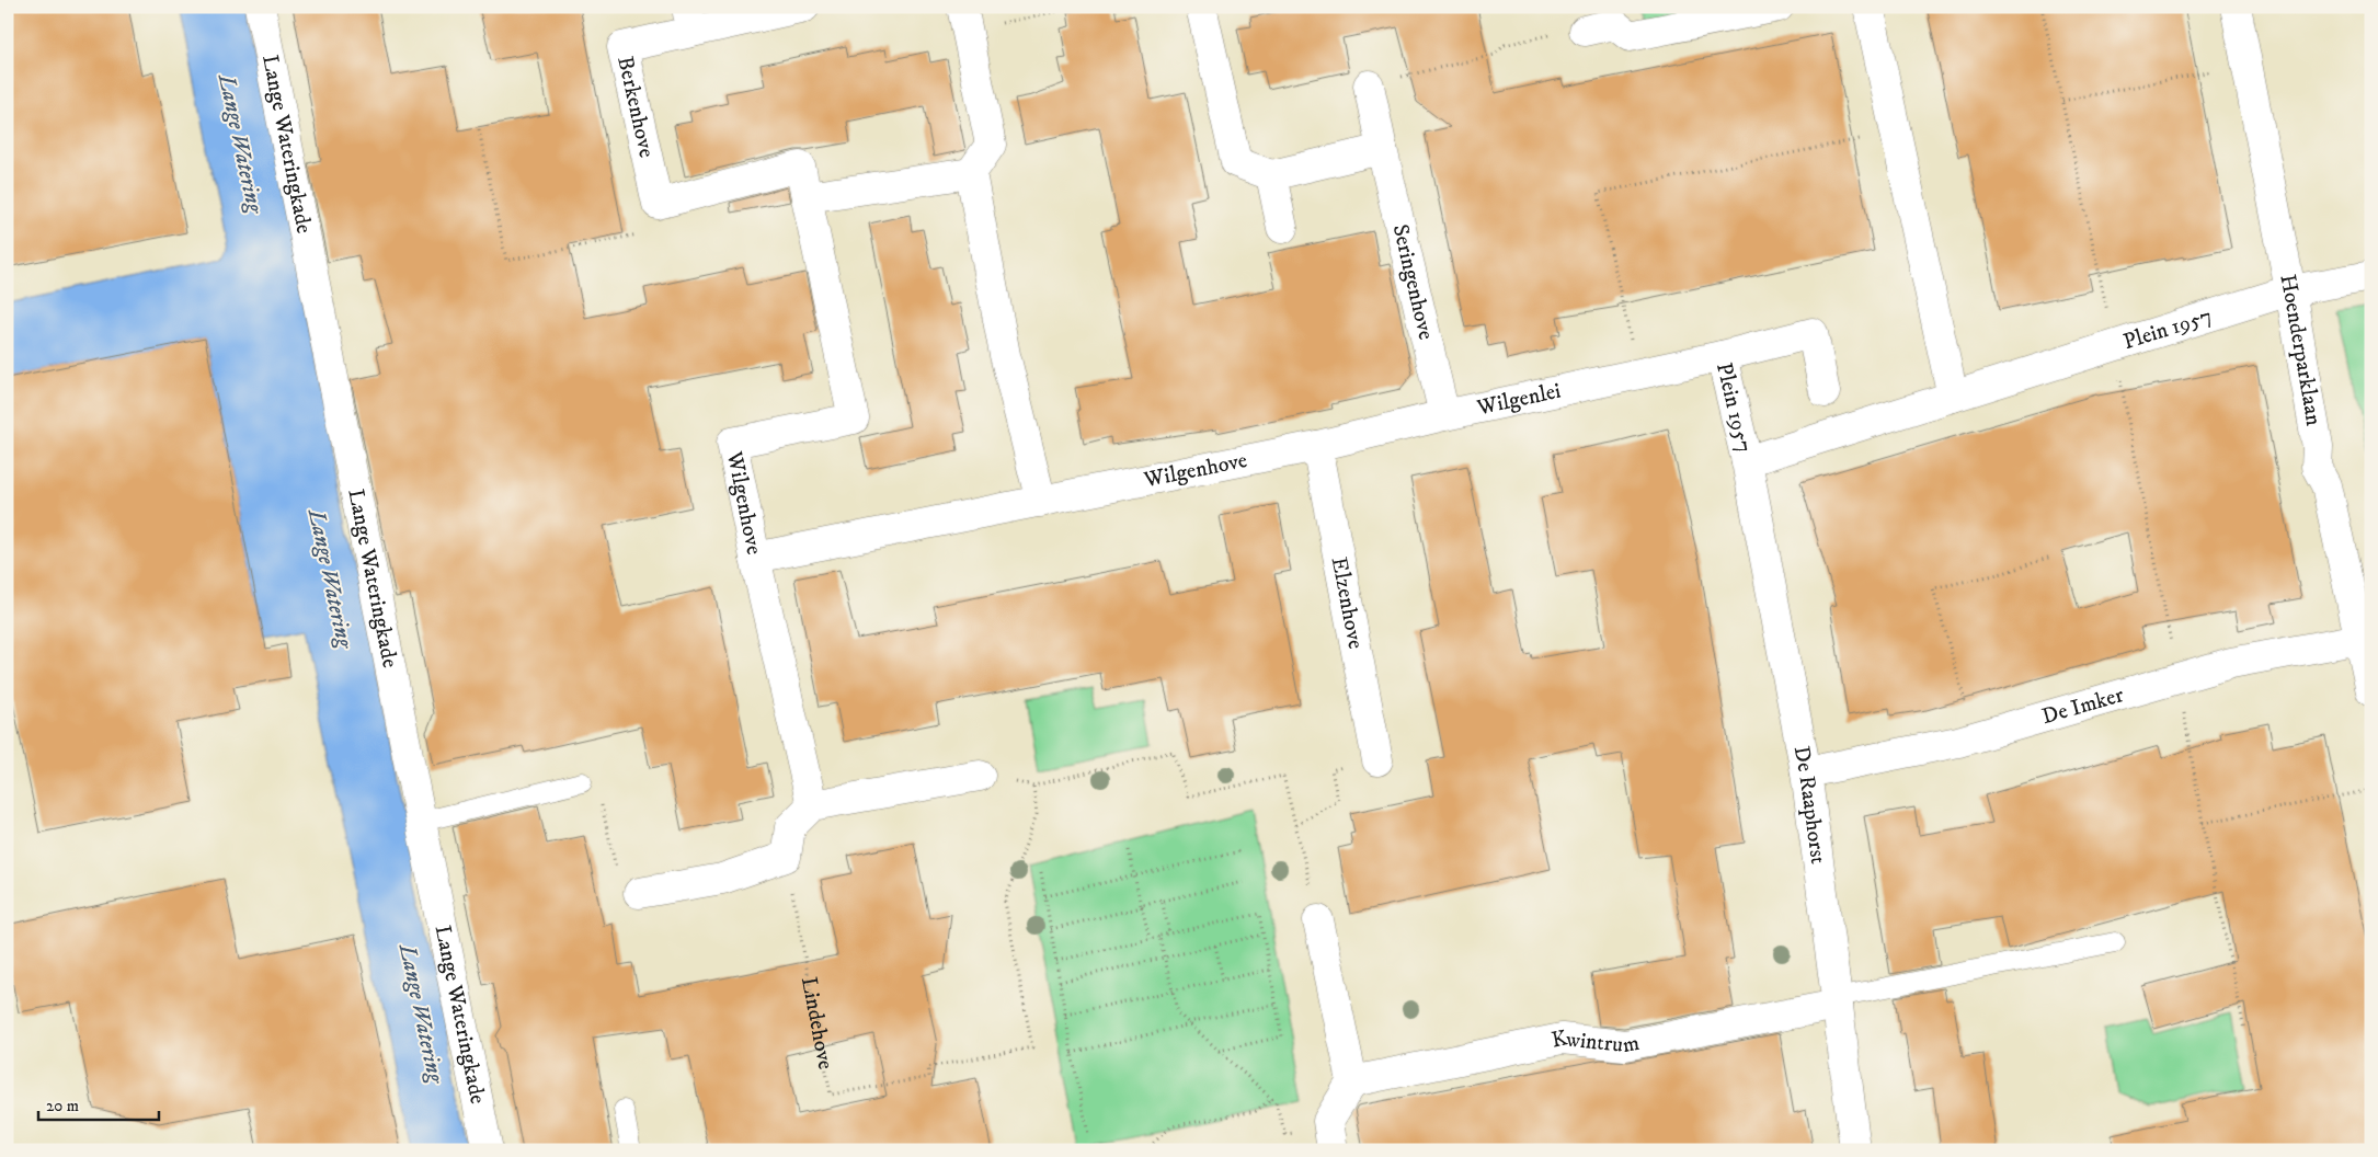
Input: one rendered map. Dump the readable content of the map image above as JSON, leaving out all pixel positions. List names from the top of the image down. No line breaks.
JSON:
{"streets":{"street":["Berkenhove","Lange Wateringkade","Seringenhove","Plein 1957","Hoenderparklaan","Wilgenlei","Wilgenhove","Elzenhove","De Imker","De Raaphorst","Kwintrum"],"path":["Lindehove"]},"crossings":[["Berkenhove","Wilgenhove"],["Seringenhove","Wilgenlei"],["Plein 1957","Hoenderparklaan"],["Plein 1957","Wilgenlei"],["Plein 1957","De Raaphorst"],["Hoenderparklaan","De Imker"],["Wilgenlei","Wilgenhove"],["Wilgenlei","Elzenhove"],["Wilgenhove","Elzenhove"],["De Imker","De Raaphorst"],["De Raaphorst","Kwintrum"]],"water":["Lange Watering"],"scale_bar":"20 m"}
